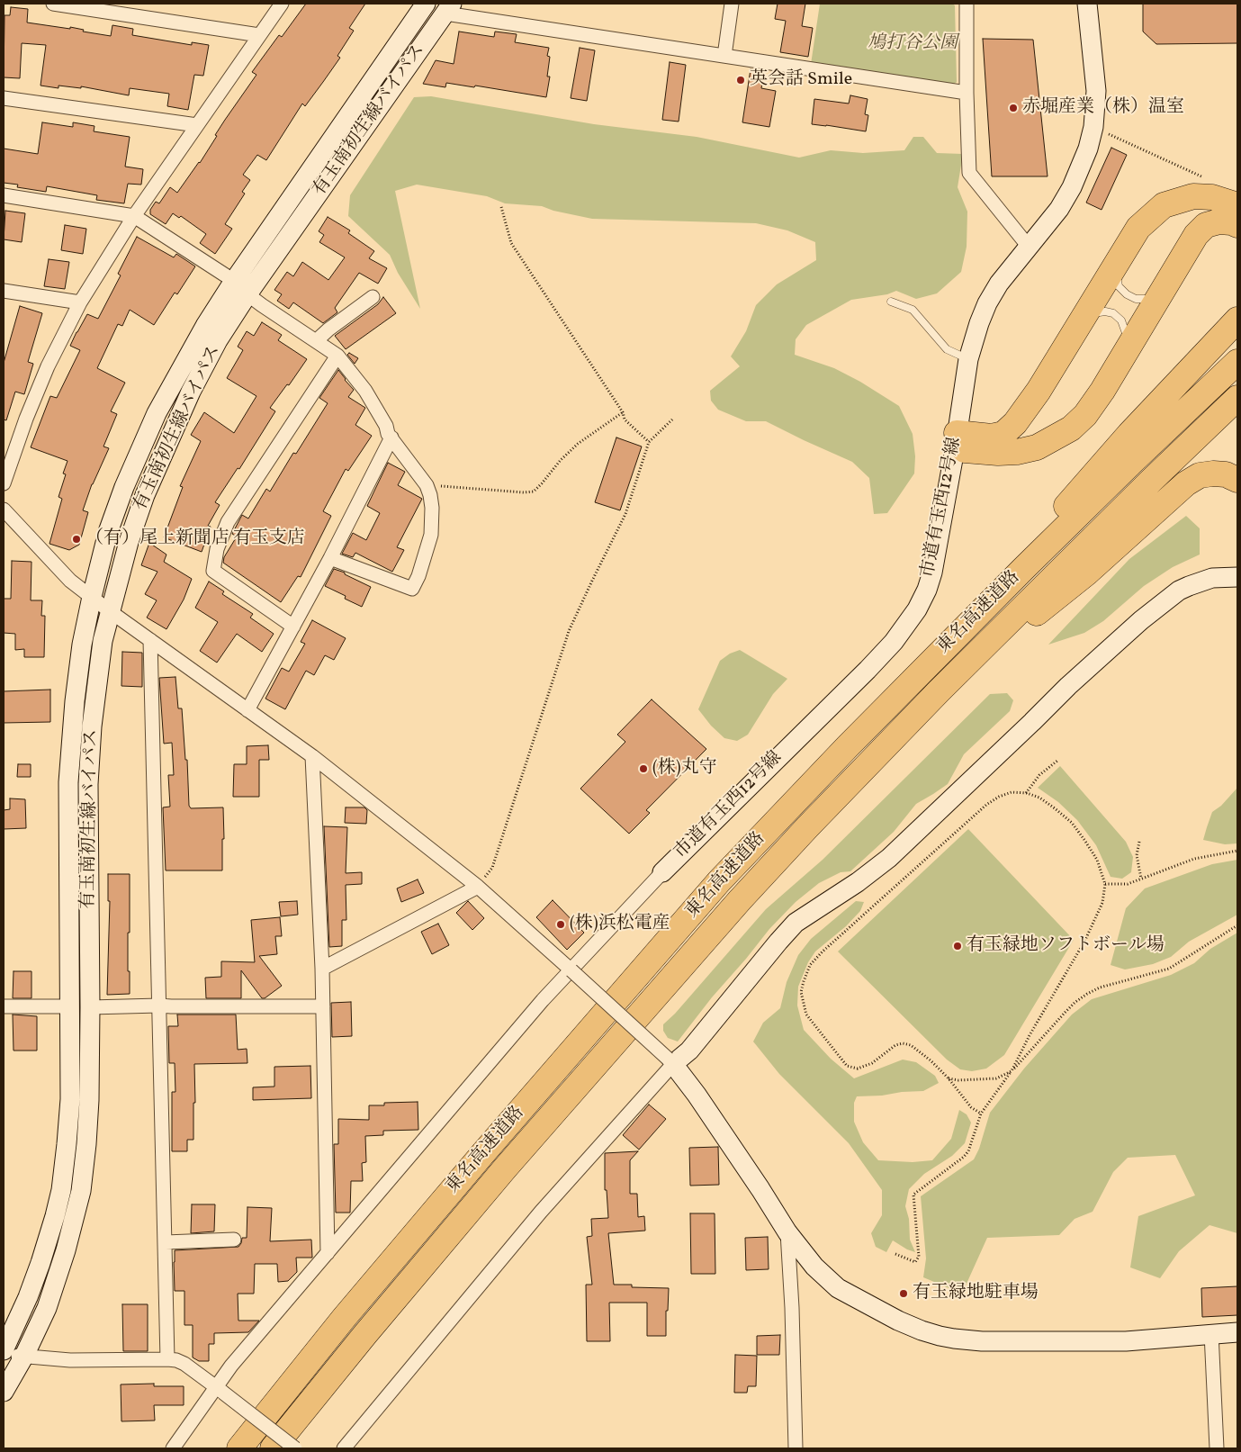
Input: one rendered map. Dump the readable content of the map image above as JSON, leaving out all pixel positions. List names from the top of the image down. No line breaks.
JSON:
{"streets":{"highway":["東名高速道路"],"street":["有玉南初生線バイパス","市道有玉西12号線"]},"parks":["鳩打谷公園"],"places":["英会話 Smile","赤堀産業（株）温室","（有）尾上新聞店 有玉支店","(株)丸守","(株)浜松電産","有玉緑地ソフトボール場","有玉緑地駐車場"]}
